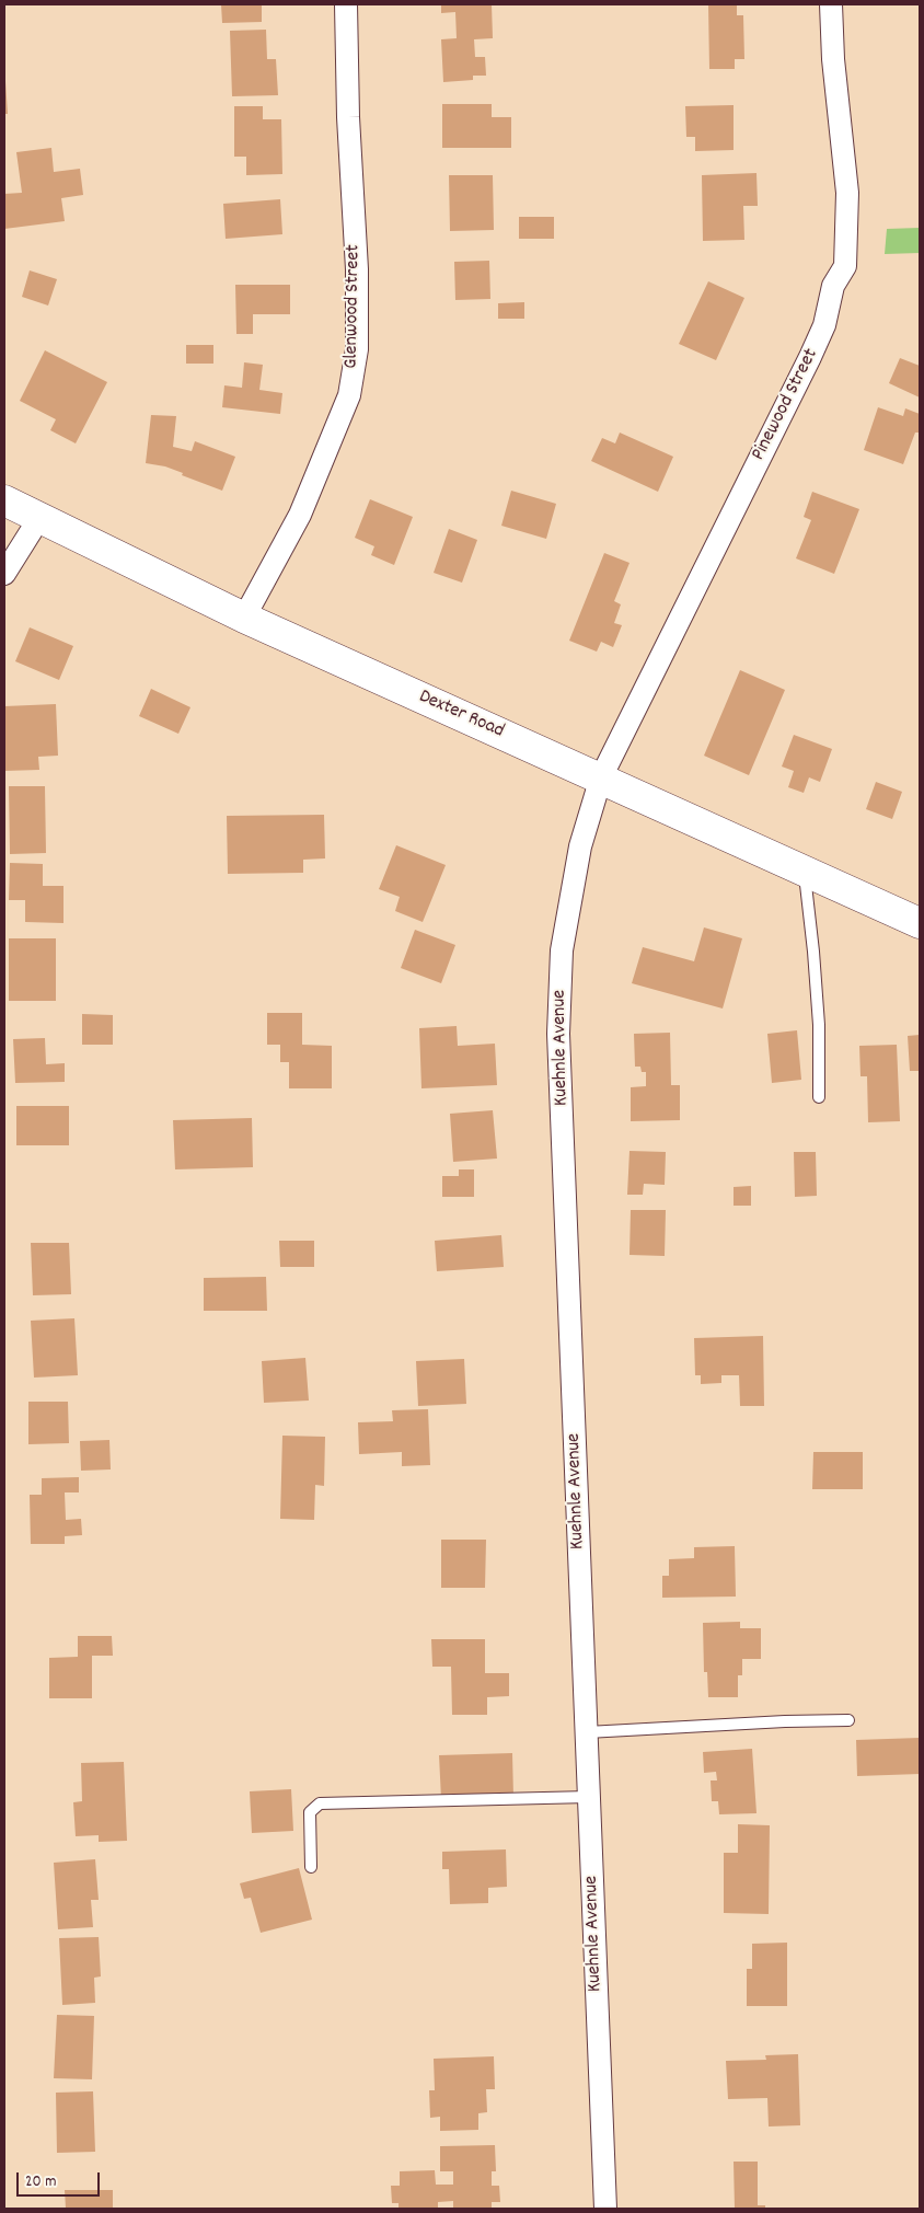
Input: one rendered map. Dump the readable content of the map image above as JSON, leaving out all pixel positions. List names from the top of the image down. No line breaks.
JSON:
{"streets":{"main road":["Dexter Road"],"street":["Glenwood Street","Pinewood Street","Kuehnle Avenue"]},"crossings":[["Glenwood Street","Dexter Road"],["Pinewood Street","Dexter Road"],["Pinewood Street","Kuehnle Avenue"],["Dexter Road","Kuehnle Avenue"]],"scale_bar":"20 m"}
